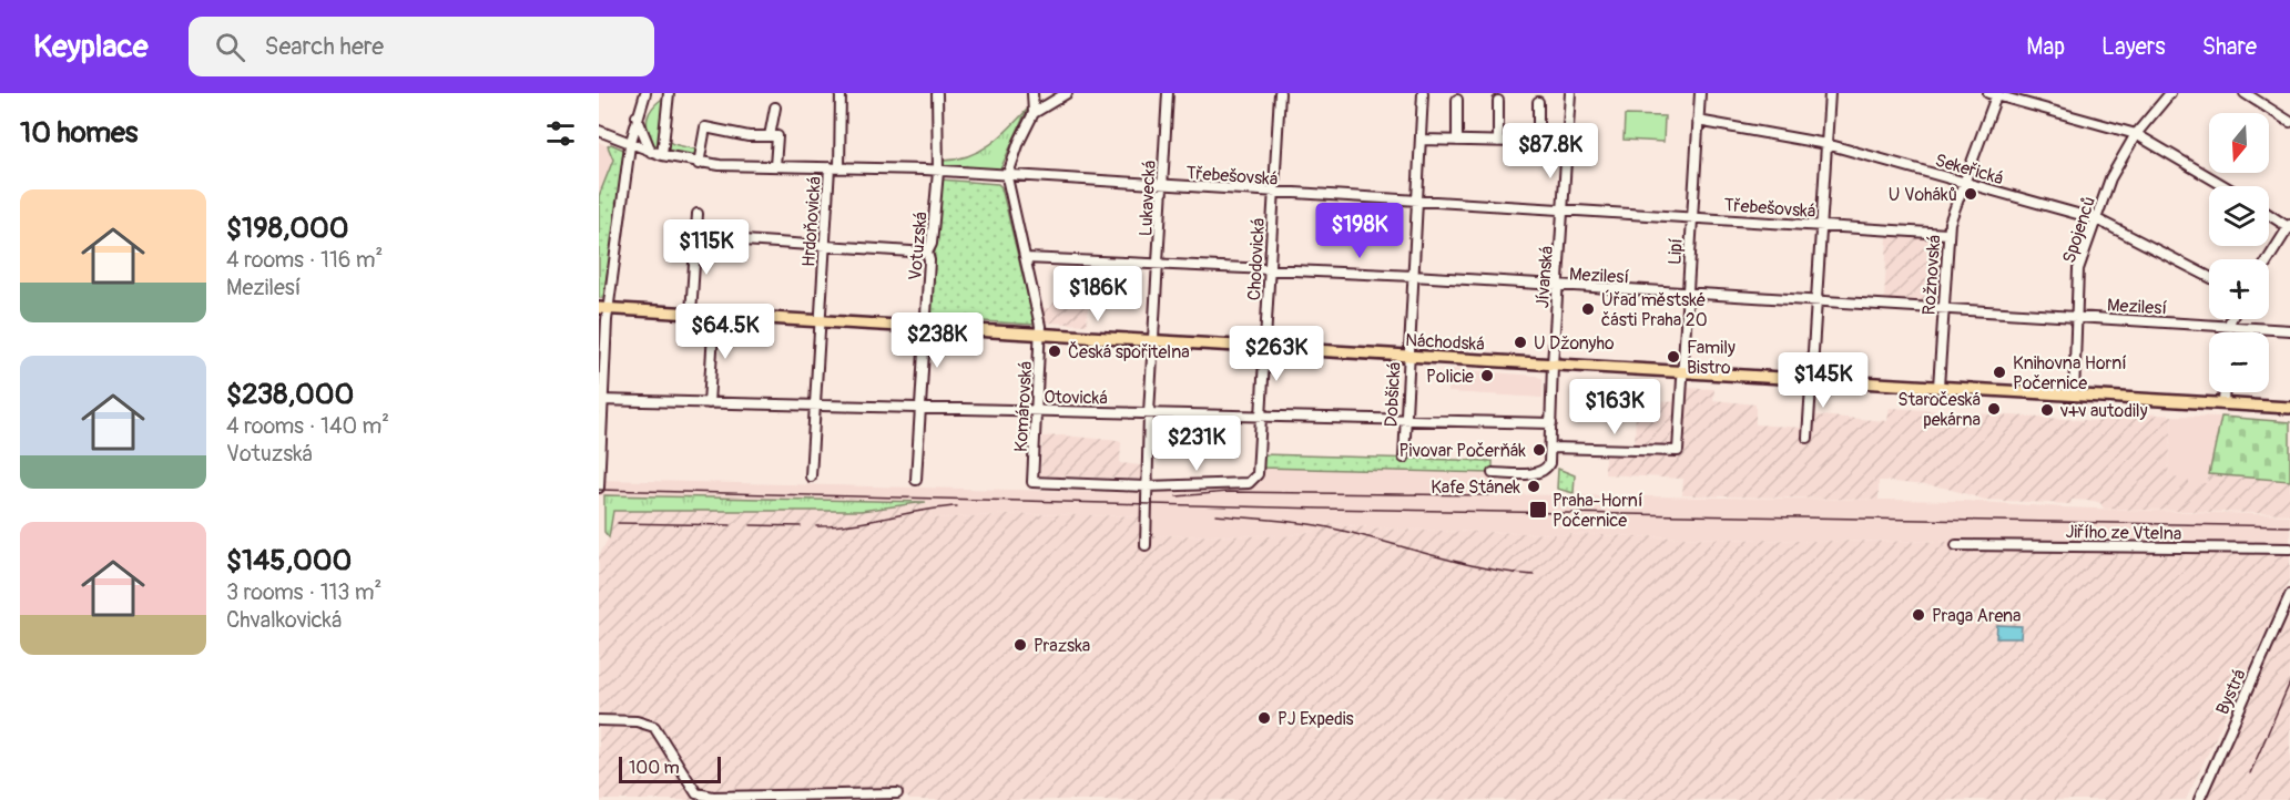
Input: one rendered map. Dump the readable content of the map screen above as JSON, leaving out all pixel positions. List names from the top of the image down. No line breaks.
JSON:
{"streets":{"main road":["Náchodská"],"street":["Sekeřická","Třebešovská","Lukavecká","Hrdoňovická","Spojenců","Votuzská","Lipí","Chodovická","Mezilesí","Rožnovská","Jívanská","Dobšická","Otovická","Komárovská","Jiřího ze Vtelna","Bystrá"]},"crossings":[["Sekeřická","Spojenců"],["Sekeřická","Lipí"],["Sekeřická","Rožnovská"],["Třebešovská","Lukavecká"],["Třebešovská","Hrdoňovická"],["Třebešovská","Votuzská"],["Třebešovská","Lipí"],["Třebešovská","Chodovická"],["Třebešovská","Rožnovská"],["Třebešovská","Jívanská"],["Třebešovská","Dobšická"],["Třebešovská","Komárovská"],["Lukavecká","Chodovická"],["Lukavecká","Mezilesí"],["Lukavecká","Náchodská"],["Lukavecká","Otovická"],["Lukavecká","Komárovská"],["Hrdoňovická","Náchodská"],["Hrdoňovická","Otovická"],["Spojenců","Mezilesí"],["Spojenců","Náchodská"],["Votuzská","Náchodská"],["Votuzská","Otovická"],["Lipí","Mezilesí"],["Lipí","Jívanská"],["Lipí","Náchodská"],["Chodovická","Mezilesí"],["Chodovická","Náchodská"],["Chodovická","Otovická"],["Chodovická","Komárovská"],["Mezilesí","Rožnovská"],["Mezilesí","Jívanská"],["Mezilesí","Dobšická"],["Mezilesí","Komárovská"],["Rožnovská","Náchodská"],["Jívanská","Náchodská"],["Jívanská","Otovická"],["Náchodská","Dobšická"],["Náchodská","Komárovská"],["Dobšická","Otovická"],["Otovická","Komárovská"]],"places":{"other":["U Voháků","Úřad městské části Praha 20","U Džonyho","Česká spořitelna","Family Bistro","Knihovna Horní Počernice","Policie","Staročeská pekárna","v+v autodily","Pivovar Počerňák","Kafe Stánek","Praga Arena","Prazska","PJ Expedis"],"transit":["Praha-Horní Počernice"]},"scale_bar":"100 m","north":"bottom","page":{"header":"Keyplace","search":"Search here","nav":["Map","Layers","Share"],"heading":"10 homes","map_buttons":["+","−"],"price":["$87.8K","$198K","$115K","$186K","$64.5K","$238K","$263K","$145K","$163K","$231K"],"list":[{"name":"$198,000","note":"4 rooms · 116 m² · Mezilesí"},{"name":"$238,000","note":"4 rooms · 140 m² · Votuzská"},{"name":"$145,000","note":"3 rooms · 113 m² · Chvalkovická"}],"scale":"100 m"}}
